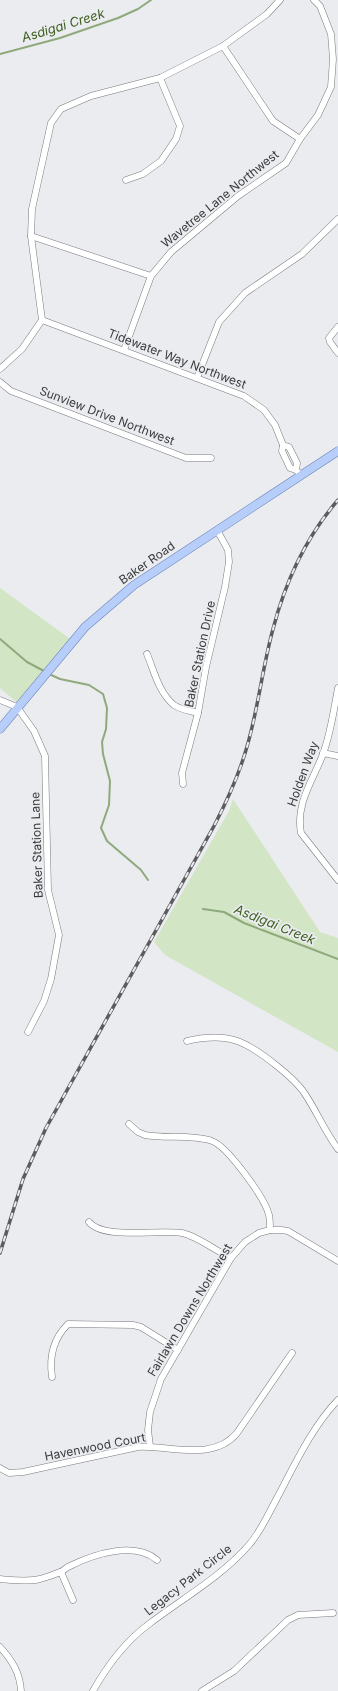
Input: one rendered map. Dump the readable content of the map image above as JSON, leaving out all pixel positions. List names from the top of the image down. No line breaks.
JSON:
{"streets":{"main road":["Baker Road"],"street":["Wavetree Lane Northwest","Tidewater Way Northwest","Sunview Drive Northwest","Baker Station Drive","Holden Way","Baker Station Lane","Fairlawn Downs Northwest","Havenwood Court","Legacy Park Circle"]},"crossings":[["Wavetree Lane Northwest","Tidewater Way Northwest"],["Tidewater Way Northwest","Baker Road"],["Baker Road","Baker Station Drive"],["Baker Road","Baker Station Lane"],["Fairlawn Downs Northwest","Havenwood Court"]],"water":["Asdigai Creek"]}
